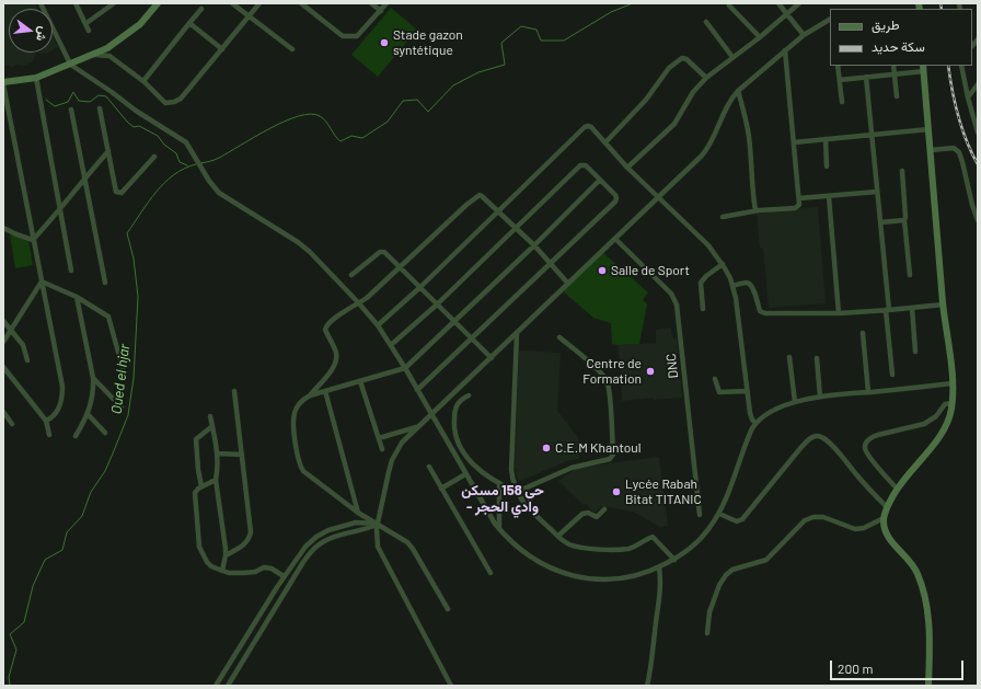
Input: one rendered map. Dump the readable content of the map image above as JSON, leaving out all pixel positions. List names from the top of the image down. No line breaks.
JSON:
{"streets":{"street":["DNC"]},"districts":["حي 158 مسكن - وادي الحجر"],"water":["Oued el hjar"],"places":["Stade gazon syntétique","Salle de Sport","Centre de Formation","C.E.M Khantoul","Lycée Rabah Bitat TITANIC"],"legend":["طريق","سكة حديد"],"scale_bar":"200 m","north":"right"}
